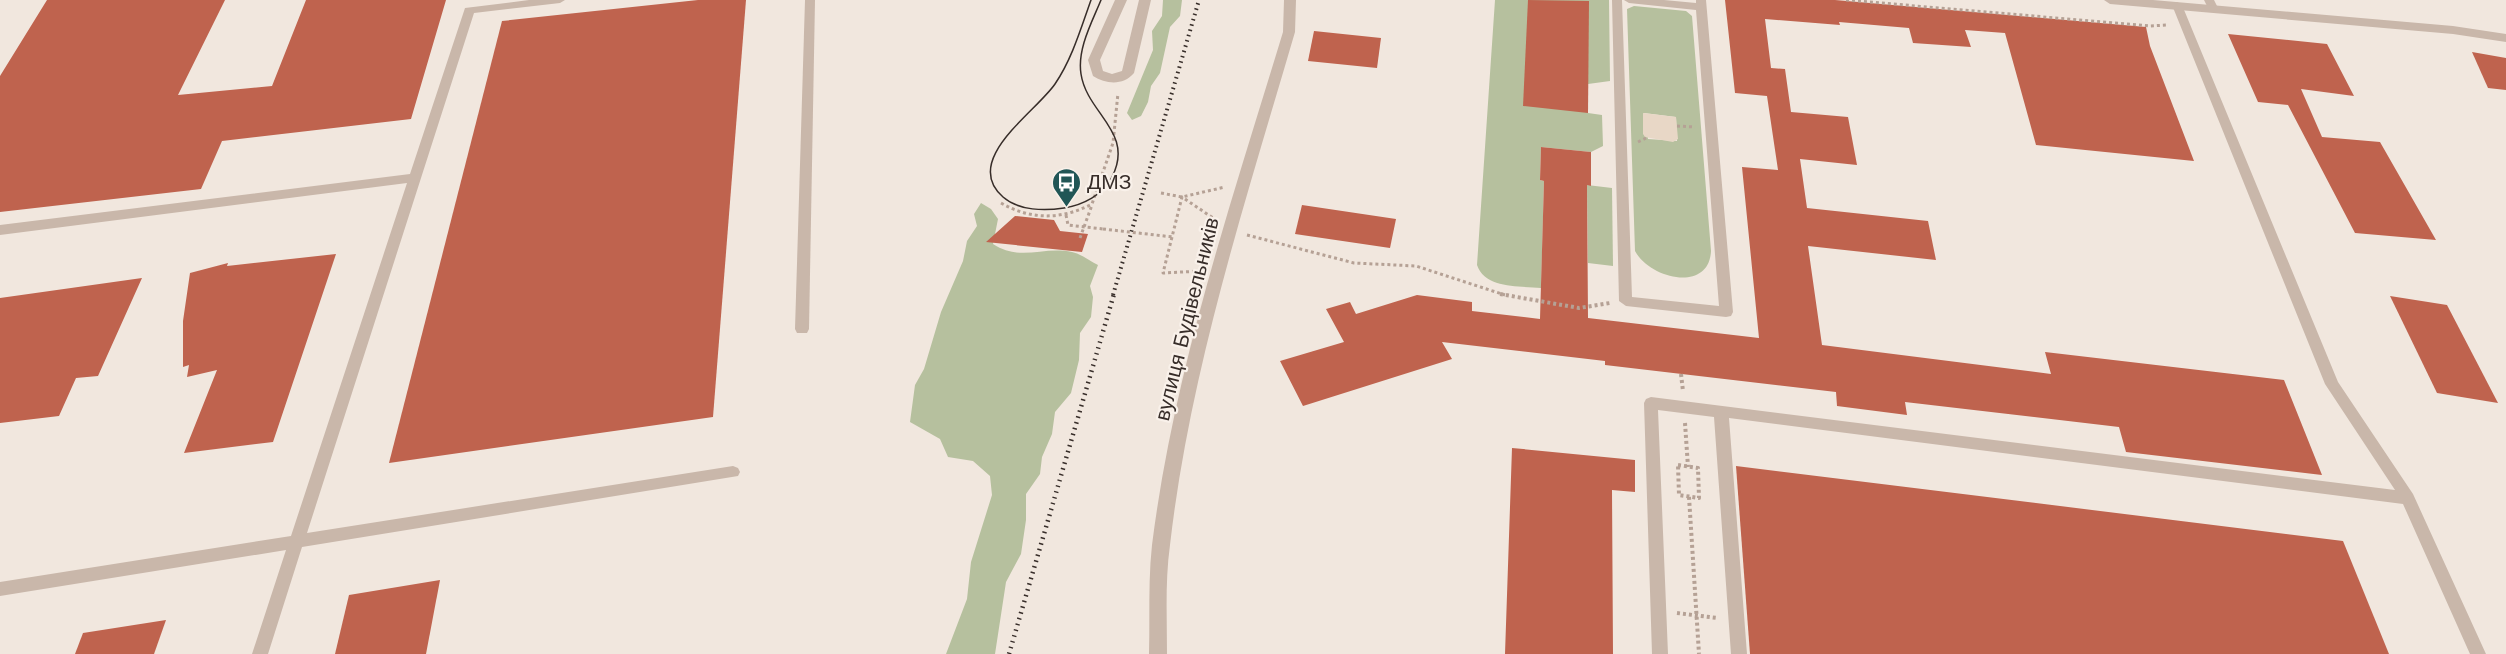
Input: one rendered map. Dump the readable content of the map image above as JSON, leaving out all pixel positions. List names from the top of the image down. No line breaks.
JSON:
{"streets":{"street":["вулиця Будівельників"]},"places":{"bus stop":["ДМЗ"]}}
